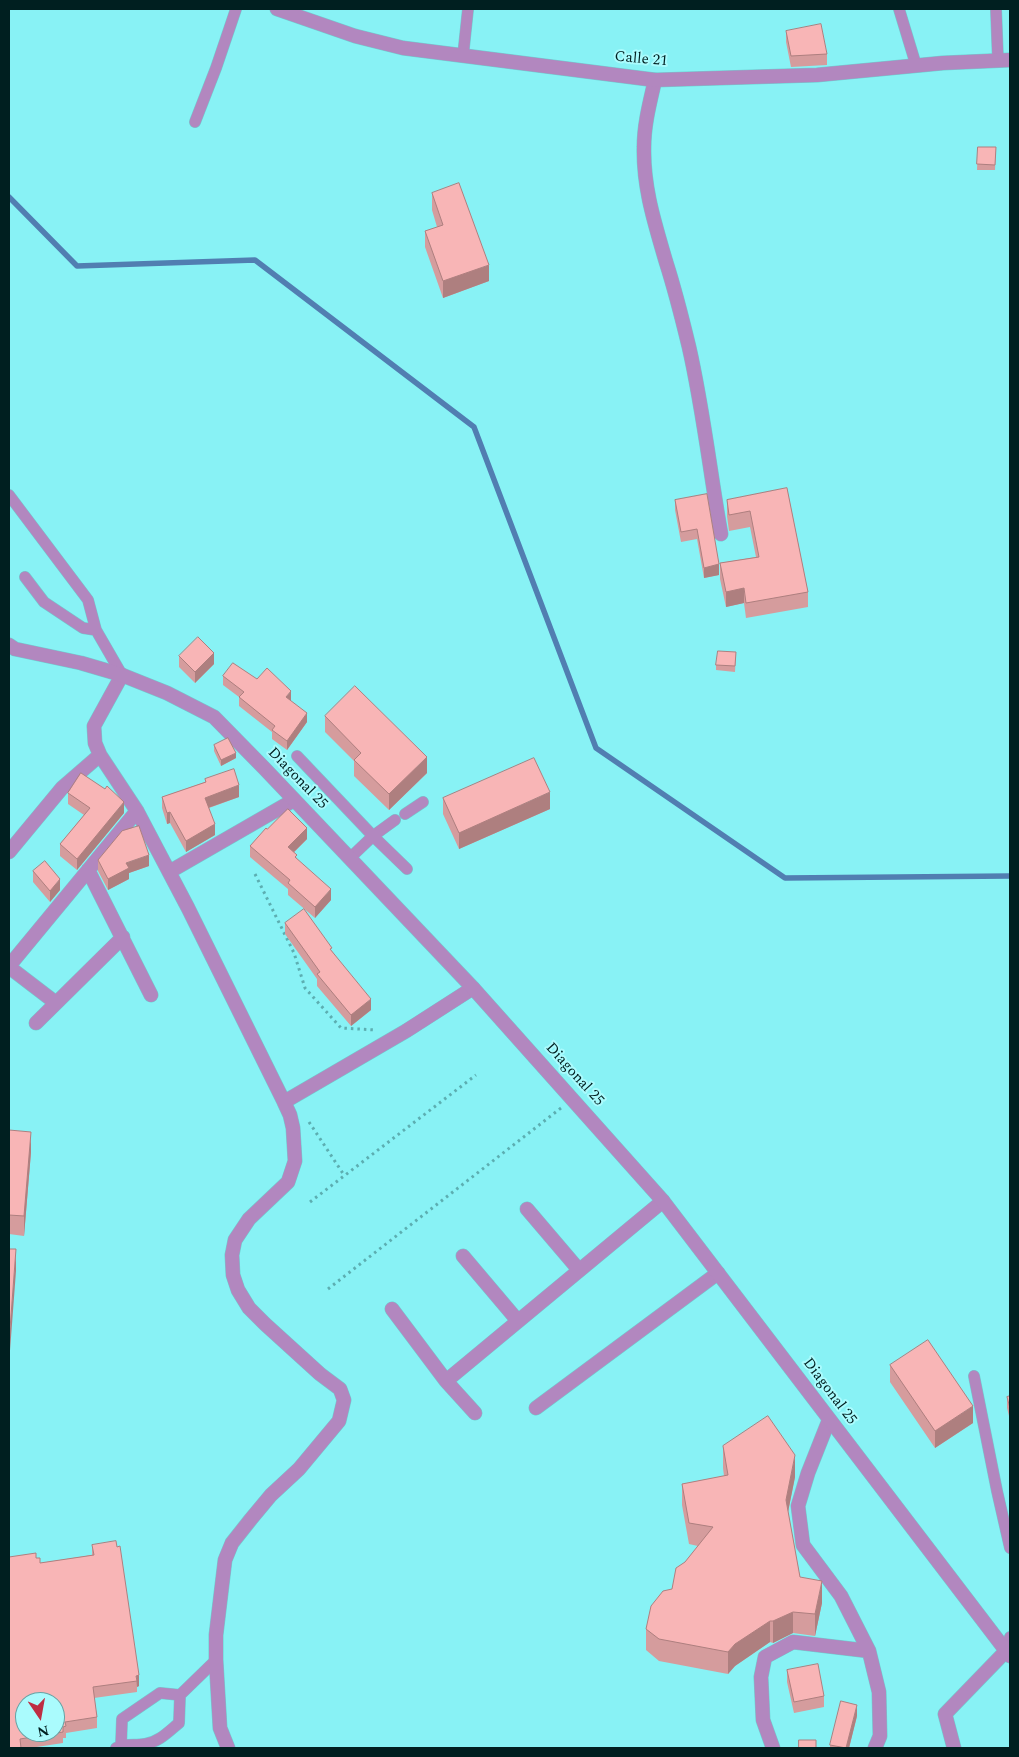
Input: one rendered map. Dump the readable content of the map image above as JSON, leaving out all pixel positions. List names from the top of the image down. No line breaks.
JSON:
{"streets":{"street":["Calle 21","Diagonal 25"]},"north":"bottom"}
